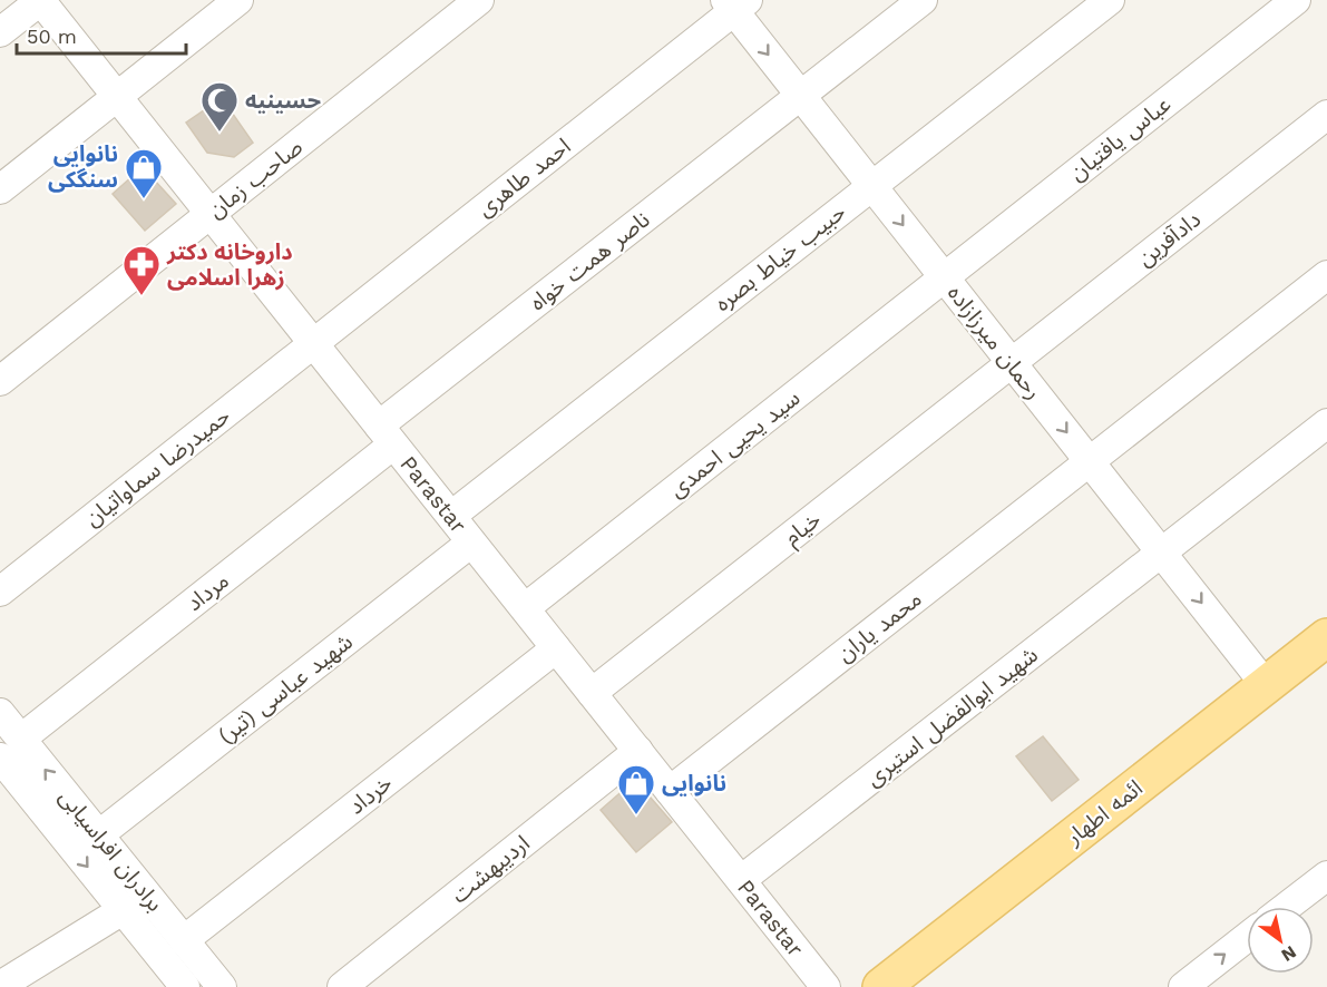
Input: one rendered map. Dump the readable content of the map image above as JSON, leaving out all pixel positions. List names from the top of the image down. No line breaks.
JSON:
{"streets":{"main road":["ائمه اطهار"],"street":["عباس یافتیان","احمد طاهری","صاحب زمان","دادآفرین","حبیب خیاط بصره","ناصر همت خواه","رحمان میرزازاده","سید یحیی احمدی","حمیدرضا سماواتیان","Parastar","خیام","مرداد","محمد یاران","شهید عباسی (تیر)","شهید ابوالفضل استیری","خرداد","برادران افراسیابی","اردیبهشت"]},"crossings":[["عباس یافتیان","رحمان میرزازاده"],["عباس یافتیان","سید یحیی احمدی"],["احمد طاهری","رحمان میرزازاده"],["احمد طاهری","حمیدرضا سماواتیان"],["احمد طاهری","Parastar"],["صاحب زمان","Parastar"],["دادآفرین","رحمان میرزازاده"],["دادآفرین","خیام"],["حبیب خیاط بصره","رحمان میرزازاده"],["حبیب خیاط بصره","Parastar"],["ناصر همت خواه","رحمان میرزازاده"],["ناصر همت خواه","Parastar"],["ناصر همت خواه","مرداد"],["رحمان میرزازاده","سید یحیی احمدی"],["رحمان میرزازاده","خیام"],["رحمان میرزازاده","محمد یاران"],["رحمان میرزازاده","شهید ابوالفضل استیری"],["رحمان میرزازاده","ائمه اطهار"],["سید یحیی احمدی","Parastar"],["حمیدرضا سماواتیان","Parastar"],["Parastar","خیام"],["Parastar","مرداد"],["Parastar","محمد یاران"],["Parastar","شهید عباسی (تیر)"],["Parastar","شهید ابوالفضل استیری"],["Parastar","خرداد"],["Parastar","اردیبهشت"],["مرداد","برادران افراسیابی"],["شهید عباسی (تیر)","برادران افراسیابی"],["خرداد","برادران افراسیابی"]],"one_way":["رحمان میرزازاده"],"places":{"mosque":["حسینیه"],"shop":["نانوایی سنگکی","نانوایی"],"pharmacy":["داروخانه دکتر زهرا اسلامی"]},"scale_bar":"50 m","north":"bottom right"}
